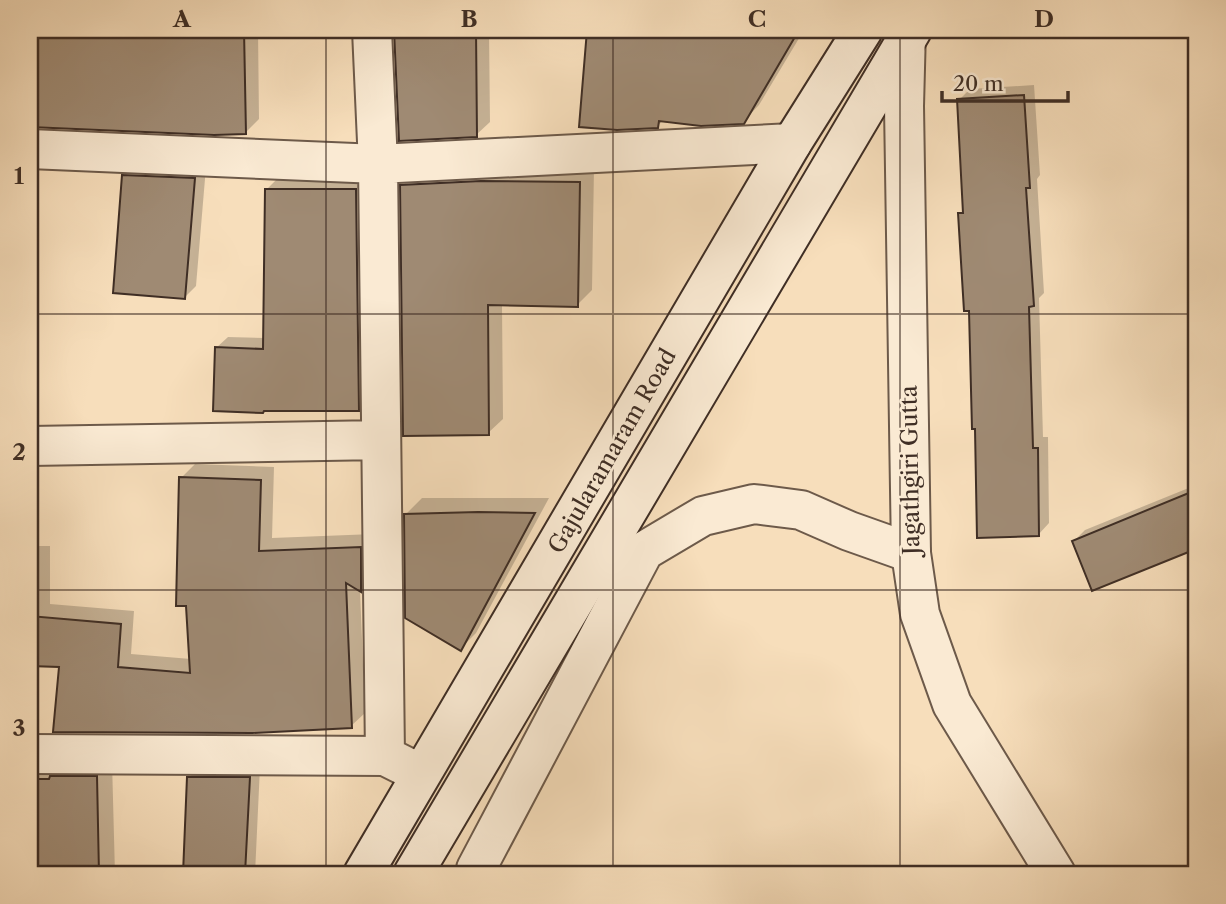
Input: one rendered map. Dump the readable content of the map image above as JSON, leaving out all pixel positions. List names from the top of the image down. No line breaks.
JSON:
{"streets":{"street":["Gajularamaram Road","Jagathgiri Gutta"]},"crossings":[["Gajularamaram Road","Jagathgiri Gutta"]],"scale_bar":"20 m","grid":{"columns":["A","B","C","D"],"rows":["1","2","3"]}}
